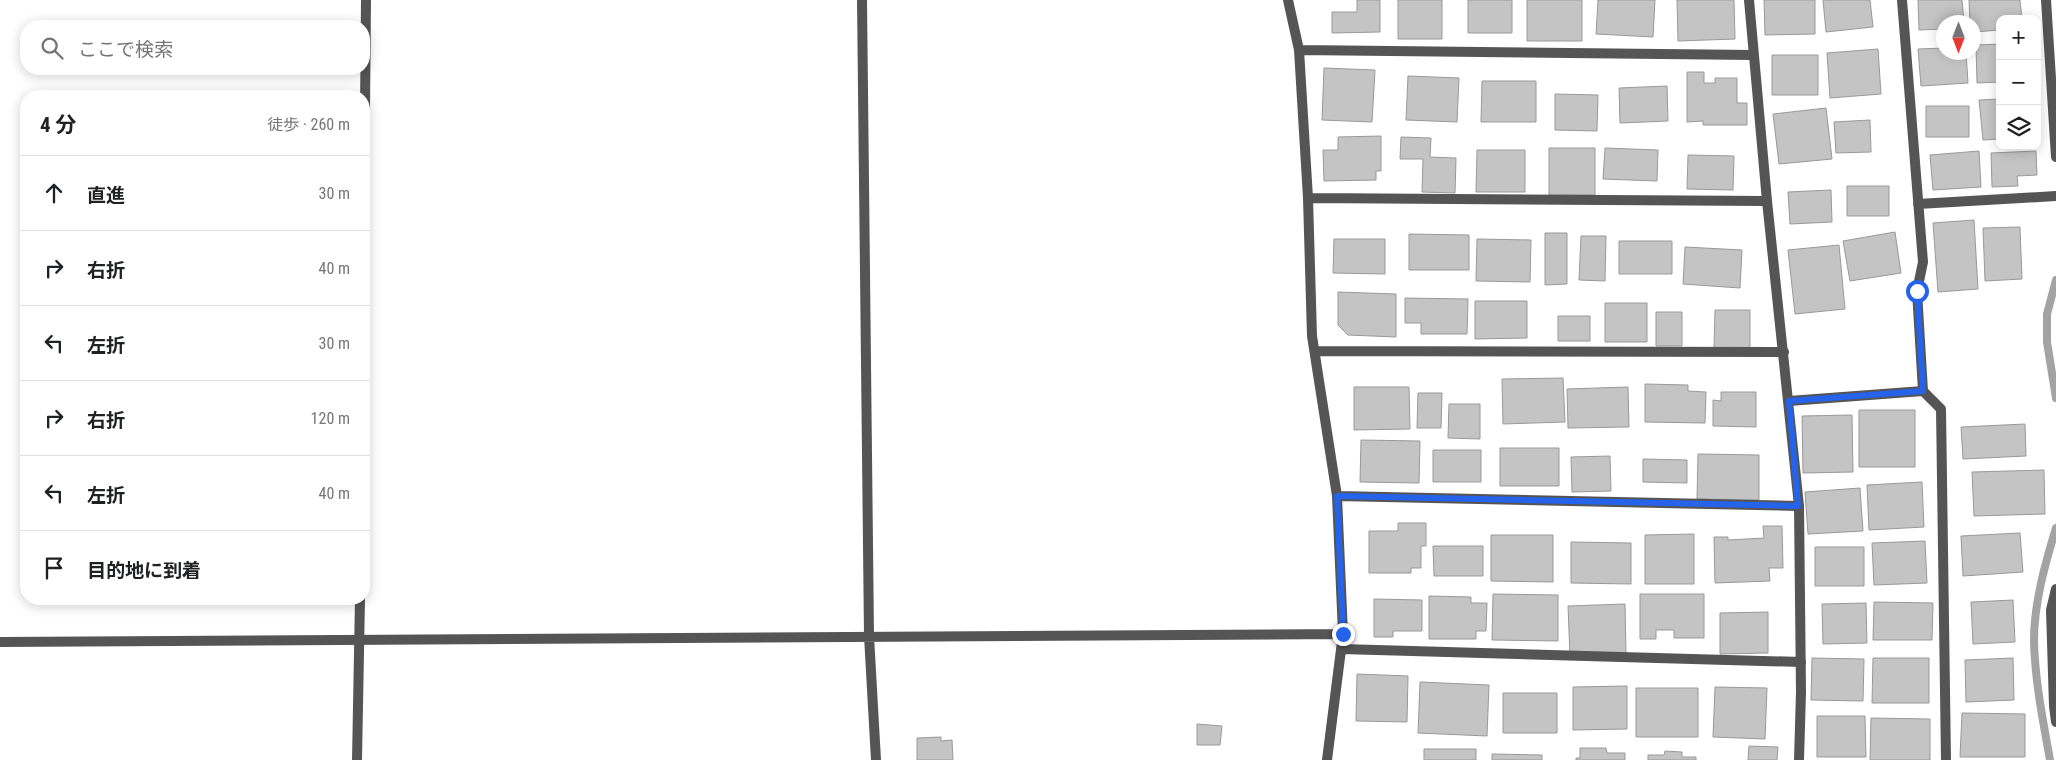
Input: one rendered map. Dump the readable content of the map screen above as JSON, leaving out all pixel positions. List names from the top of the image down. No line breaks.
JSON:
{"north":"bottom","page":{"map_buttons":["+","−"],"search":"ここで検索","heading":["4 分","徒歩 · 260 m"],"list":[["直進","30 m"],["右折","40 m"],["左折","30 m"],["右折","120 m"],["左折","40 m"],"目的地に到着"]}}
